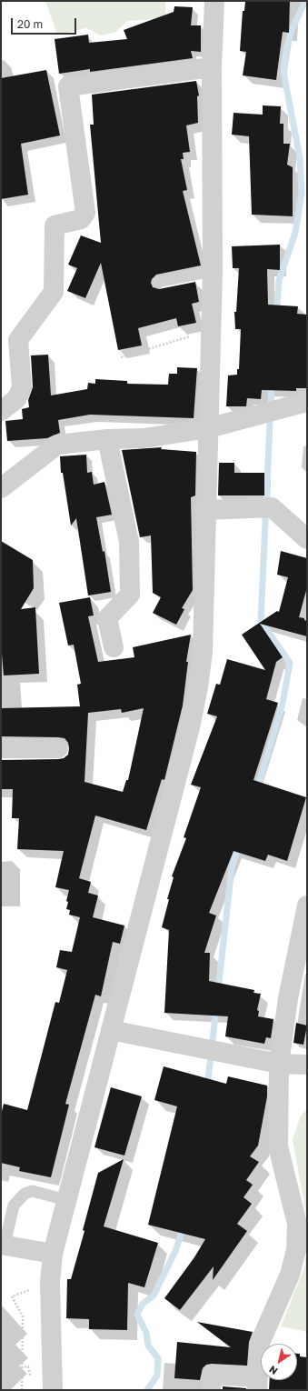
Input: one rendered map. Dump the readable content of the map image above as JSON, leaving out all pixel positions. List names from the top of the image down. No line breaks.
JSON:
{"scale_bar":"20 m","north":"bottom left"}
